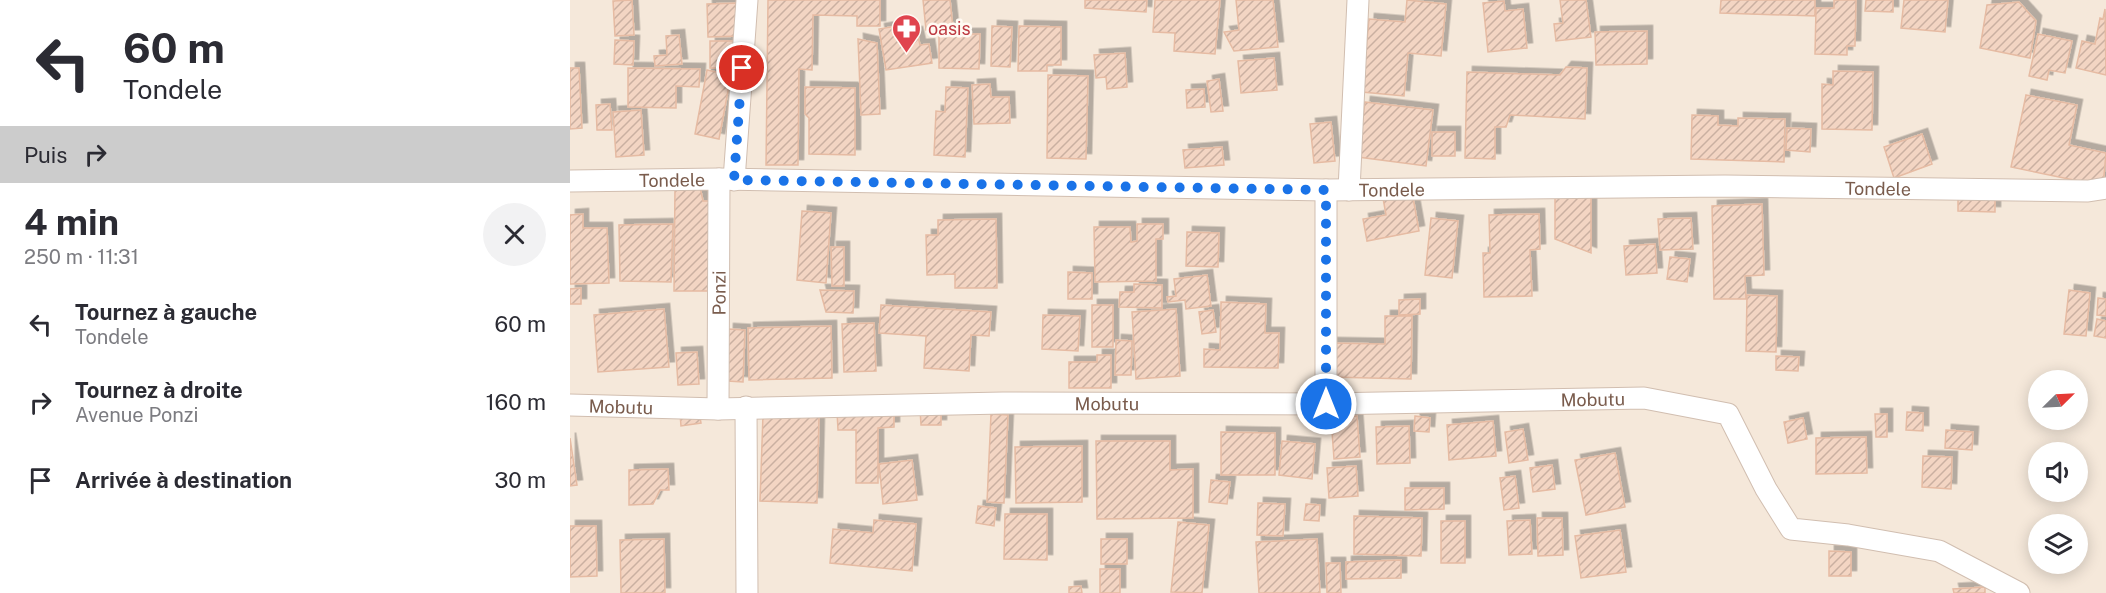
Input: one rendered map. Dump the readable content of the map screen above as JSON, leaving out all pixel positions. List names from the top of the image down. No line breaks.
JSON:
{"streets":{"street":["Tondele","Ponzi","Mobutu"]},"crossings":[["Tondele","Ponzi"],["Ponzi","Mobutu"]],"places":{"pharmacy":["oasis"]},"north":"top right","page":{"turn":["60 m","Tondele"],"then":"Puis","heading":["4 min","250 m · 11:31"],"list":[{"name":"Tournez à gauche","note":"Tondele","value":"60 m"},{"name":"Tournez à droite","note":"Avenue Ponzi","value":"160 m"},{"name":"Arrivée à destination","value":"30 m"}]}}
